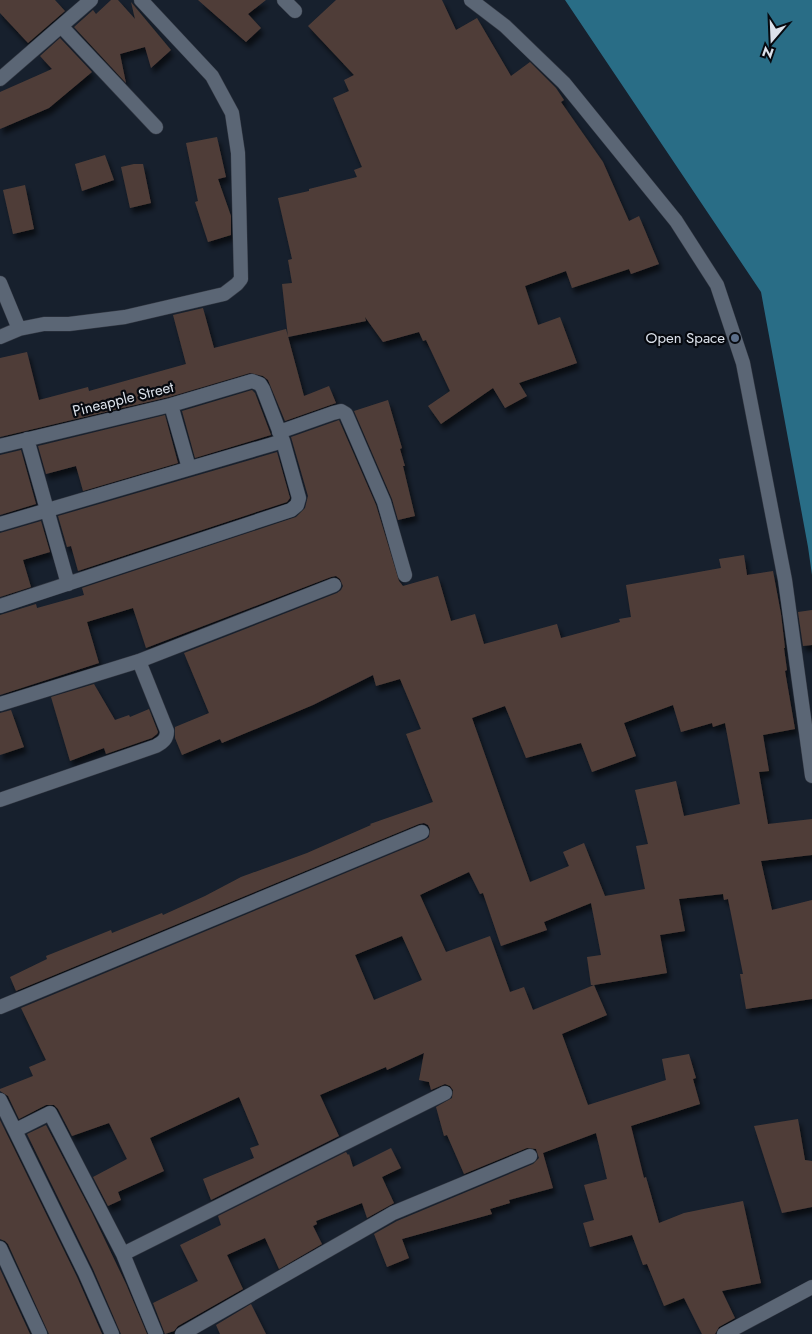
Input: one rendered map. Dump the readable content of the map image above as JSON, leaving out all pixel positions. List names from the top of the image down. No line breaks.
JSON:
{"streets":{"street":["Pineapple Street"]},"places":["Open Space"],"north":"bottom"}
